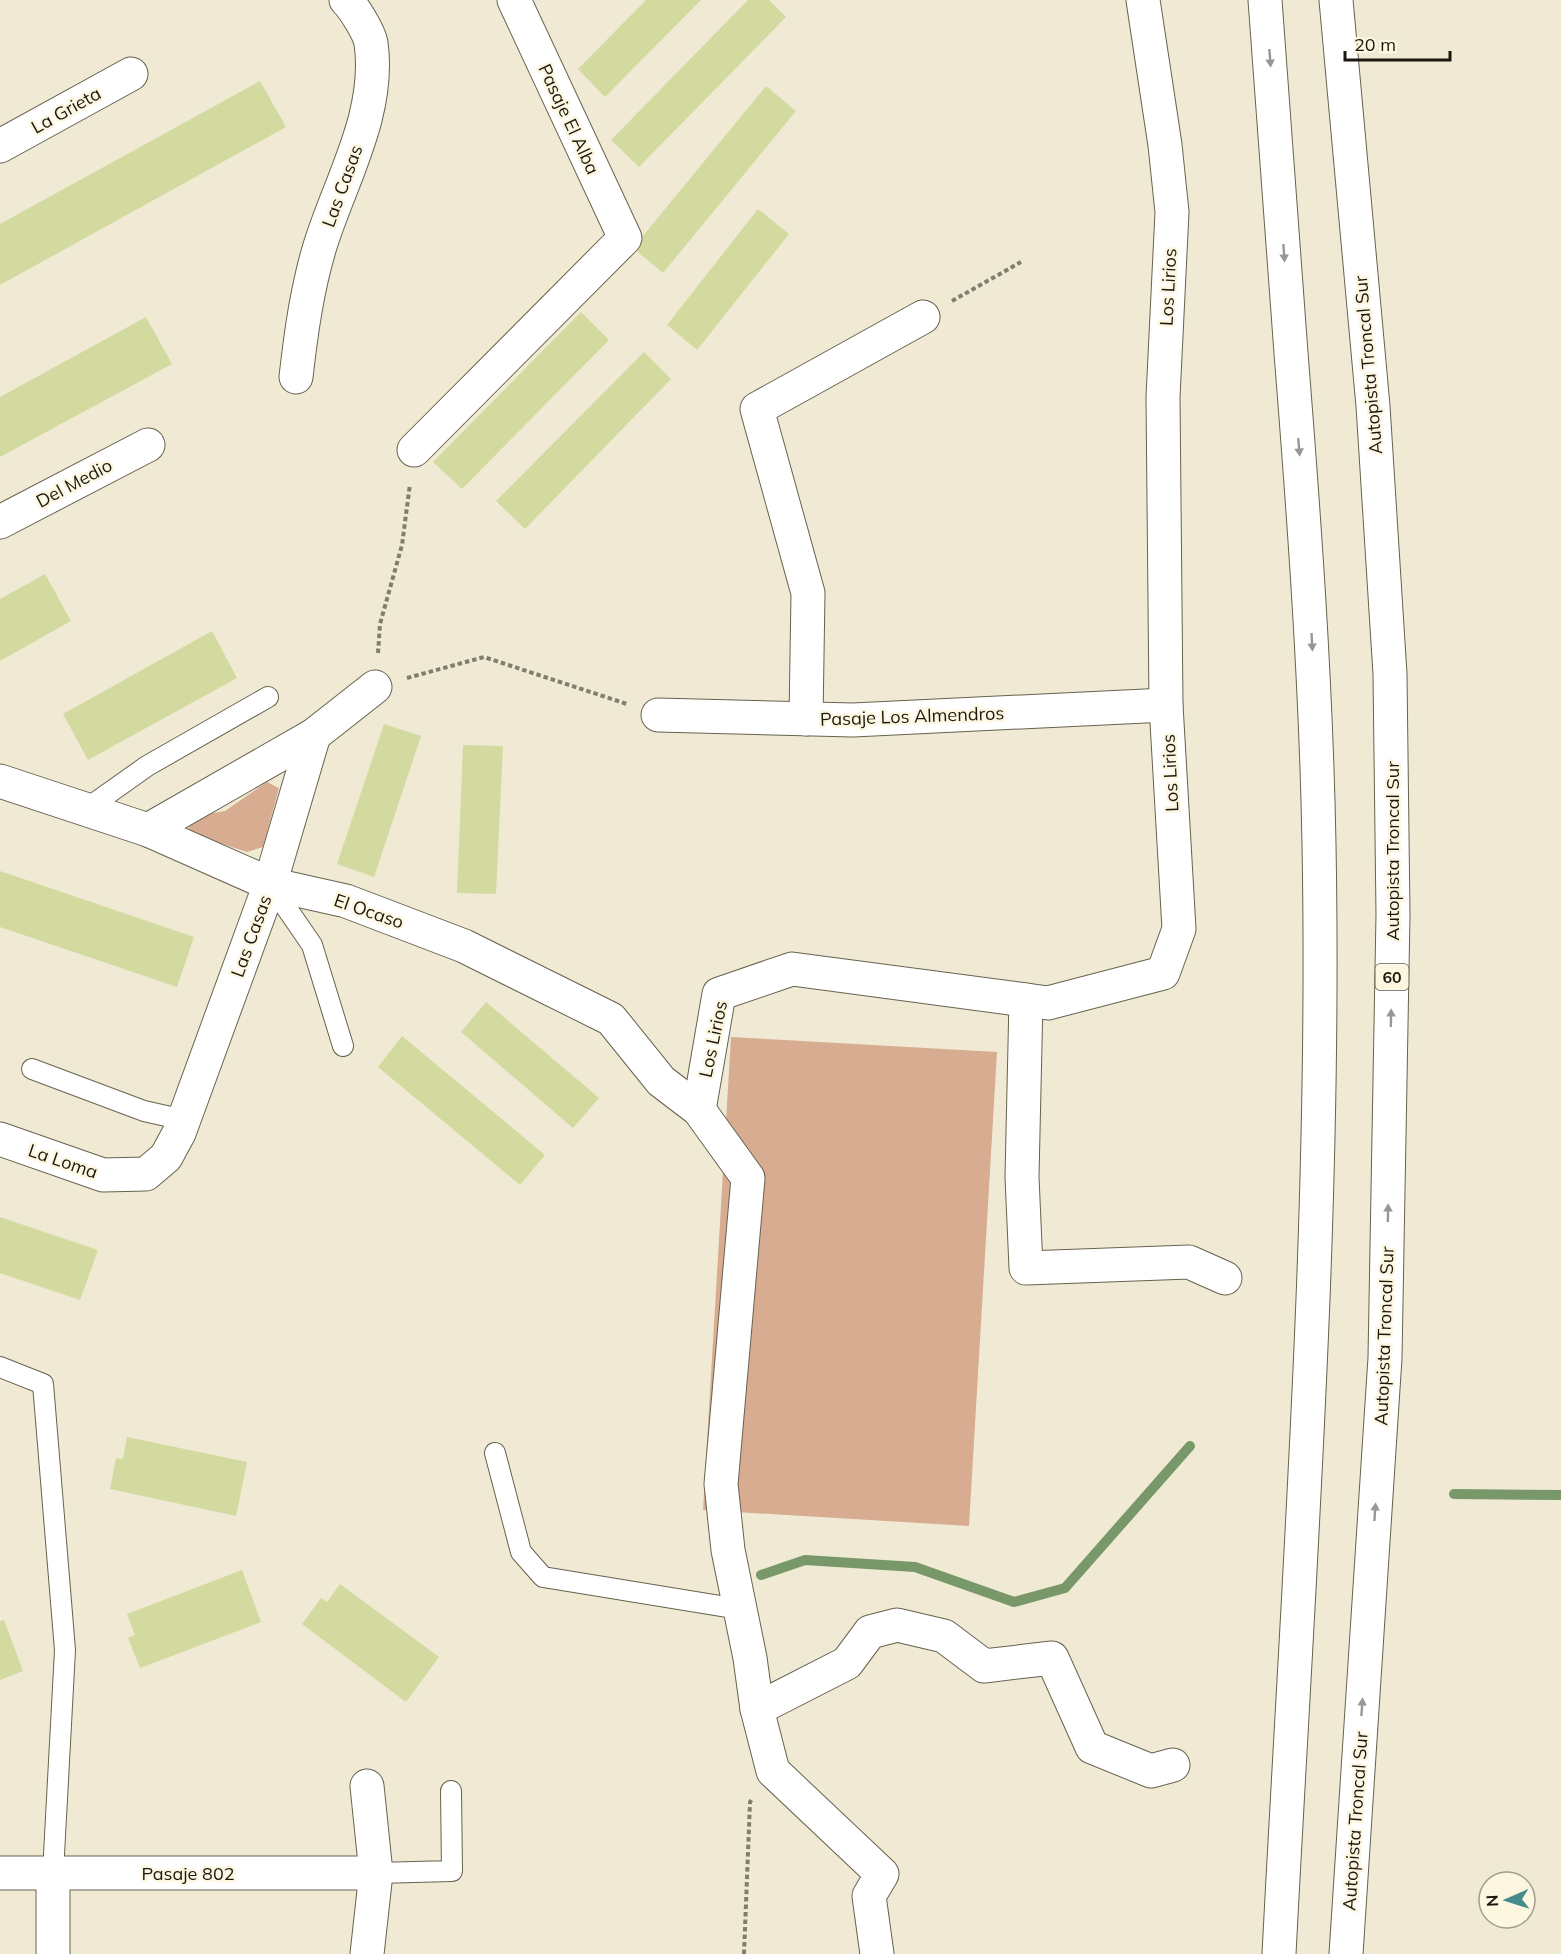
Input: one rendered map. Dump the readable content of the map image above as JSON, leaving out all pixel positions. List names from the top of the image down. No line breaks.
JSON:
{"streets":{"main road":["La Grieta","Pasaje El Alba","Las Casas","Los Lirios","Autopista Troncal Sur","Del Medio","Pasaje Los Almendros","El Ocaso","60","La Loma","Pasaje 802"]},"crossings":[["Las Casas","El Ocaso"],["Las Casas","La Loma"],["Los Lirios","Pasaje Los Almendros"],["Los Lirios","El Ocaso"]],"scale_bar":"20 m","north":"left"}
